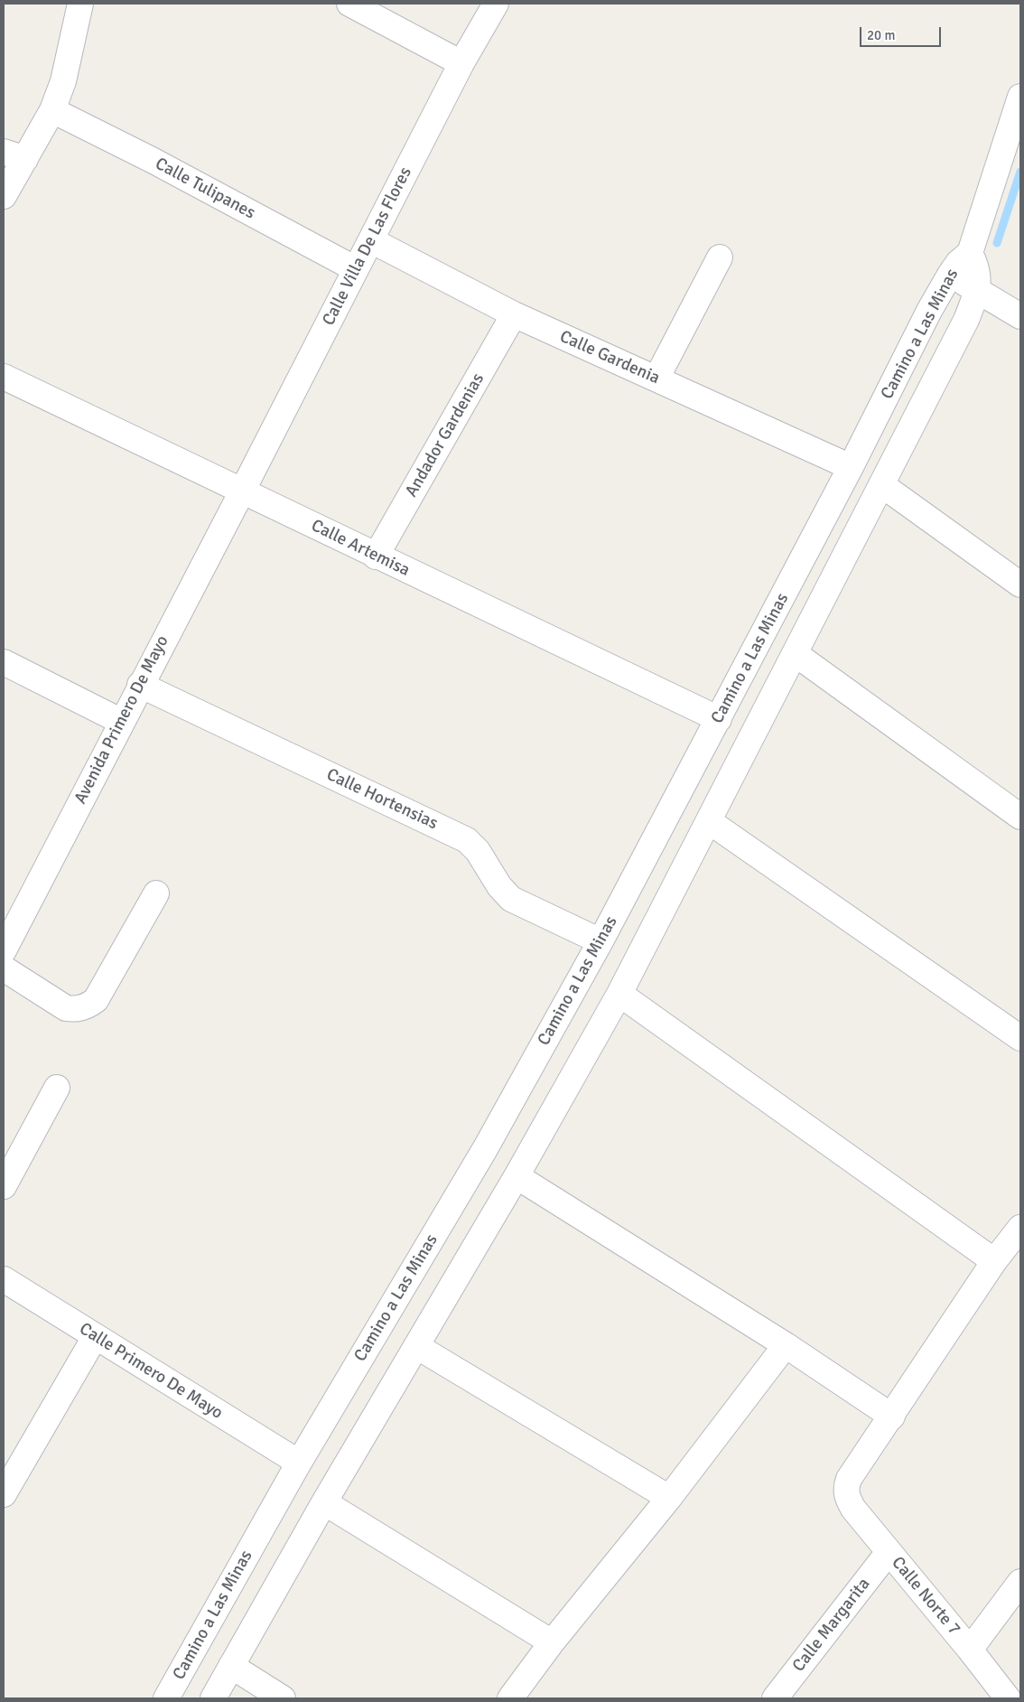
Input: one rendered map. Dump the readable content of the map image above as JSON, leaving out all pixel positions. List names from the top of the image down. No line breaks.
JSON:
{"streets":{"street":["Calle Tulipanes","Calle Villa De Las Flores","Camino a Las Minas","Calle Gardenia","Andador Gardenias","Calle Artemisa","Avenida Primero De Mayo","Calle Hortensias","Calle Primero De Mayo","Calle Norte 7","Calle Margarita"]},"crossings":[["Calle Tulipanes","Calle Villa De Las Flores"],["Calle Villa De Las Flores","Calle Gardenia"],["Calle Villa De Las Flores","Calle Artemisa"],["Calle Villa De Las Flores","Avenida Primero De Mayo"],["Camino a Las Minas","Calle Gardenia"],["Camino a Las Minas","Calle Artemisa"],["Camino a Las Minas","Calle Hortensias"],["Camino a Las Minas","Calle Primero De Mayo"],["Calle Gardenia","Andador Gardenias"],["Andador Gardenias","Calle Artemisa"],["Calle Artemisa","Avenida Primero De Mayo"],["Avenida Primero De Mayo","Calle Hortensias"],["Calle Norte 7","Calle Margarita"]],"scale_bar":"20 m"}
